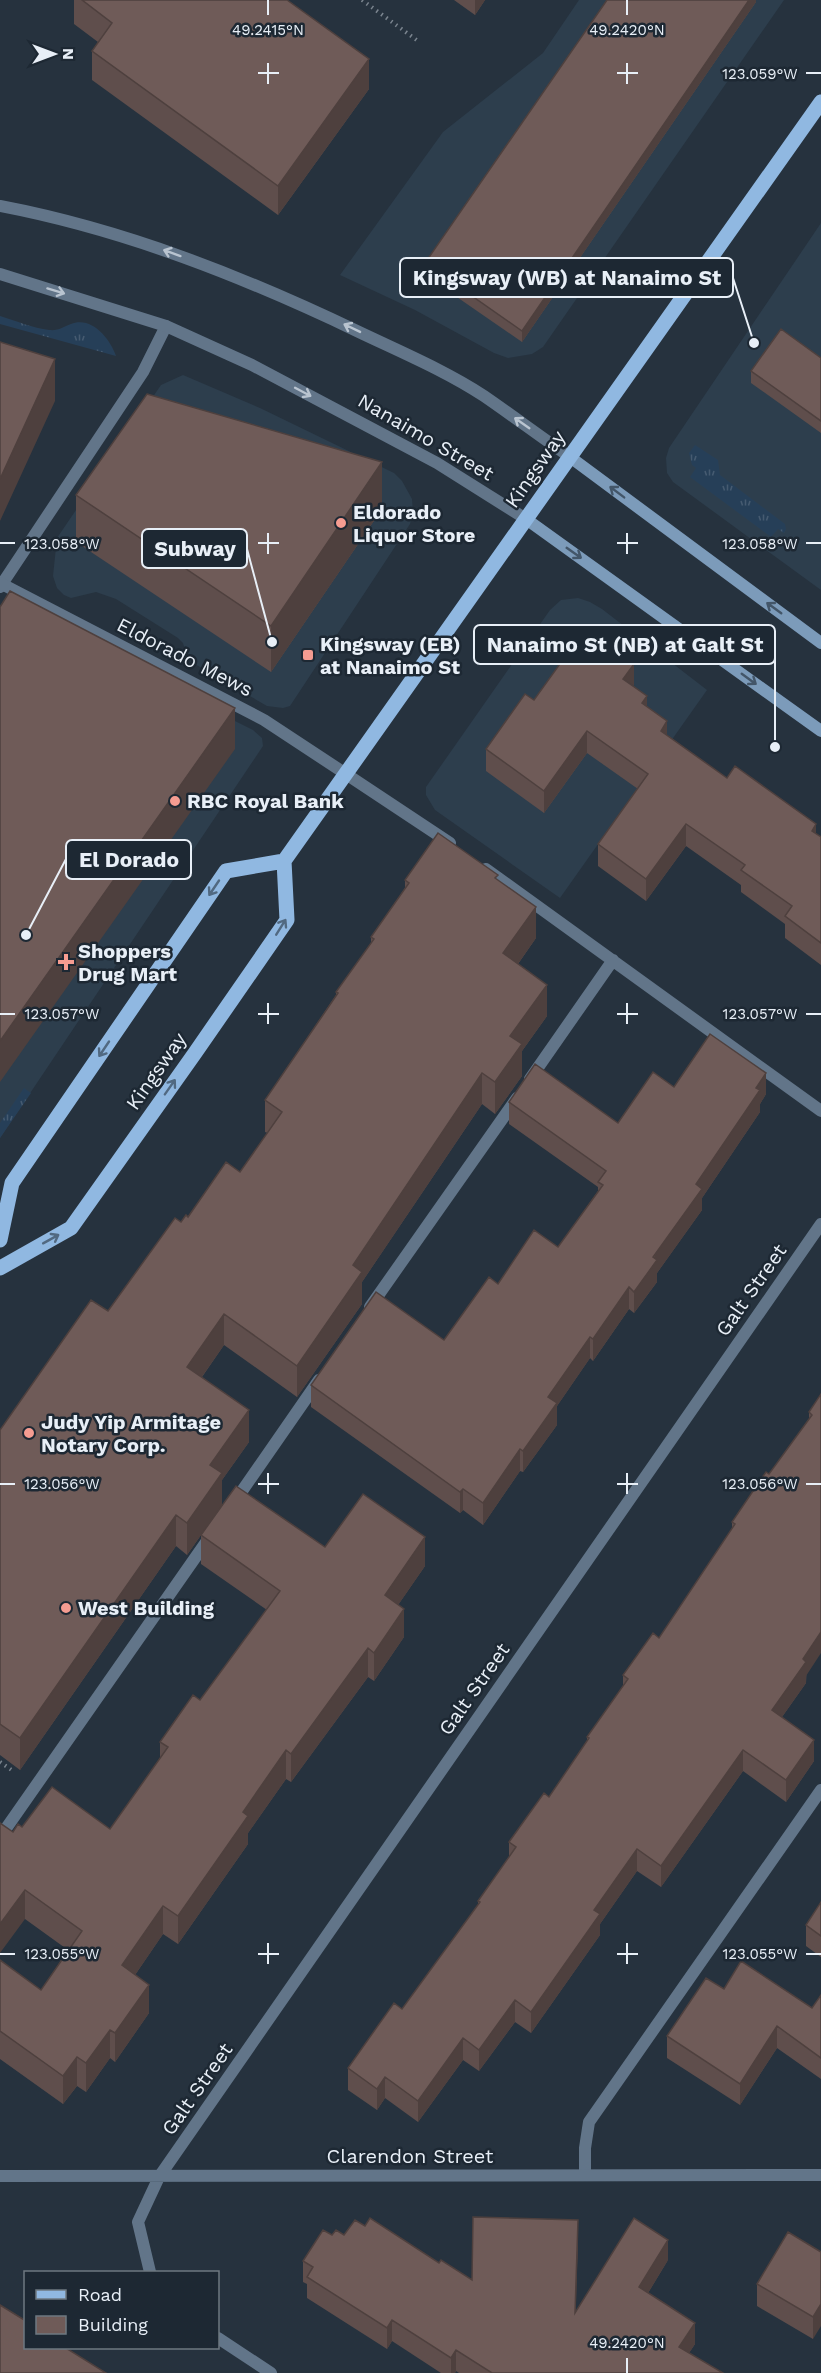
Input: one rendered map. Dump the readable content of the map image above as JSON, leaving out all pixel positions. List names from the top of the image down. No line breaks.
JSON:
{"streets":{"main road":["Nanaimo Street","Kingsway"],"street":["Eldorado Mews","Galt Street","Clarendon Street"]},"crossings":[["Nanaimo Street","Kingsway"],["Kingsway","Eldorado Mews"],["Galt Street","Clarendon Street"]],"places":{"other":["Kingsway (WB) at Nanaimo St","Eldorado Liquor Store","Subway","Nanaimo St (NB) at Galt St","RBC Royal Bank","El Dorado","Judy Yip Armitage Notary Corp.","West Building"],"transit":["Kingsway (EB) at Nanaimo St"],"health":["Shoppers Drug Mart"]},"legend":["Road","Building"],"north":"right","coordinates":["49.2415°N","49.2420°N","123.059°W","123.058°W","123.057°W","123.056°W","123.055°W"]}
